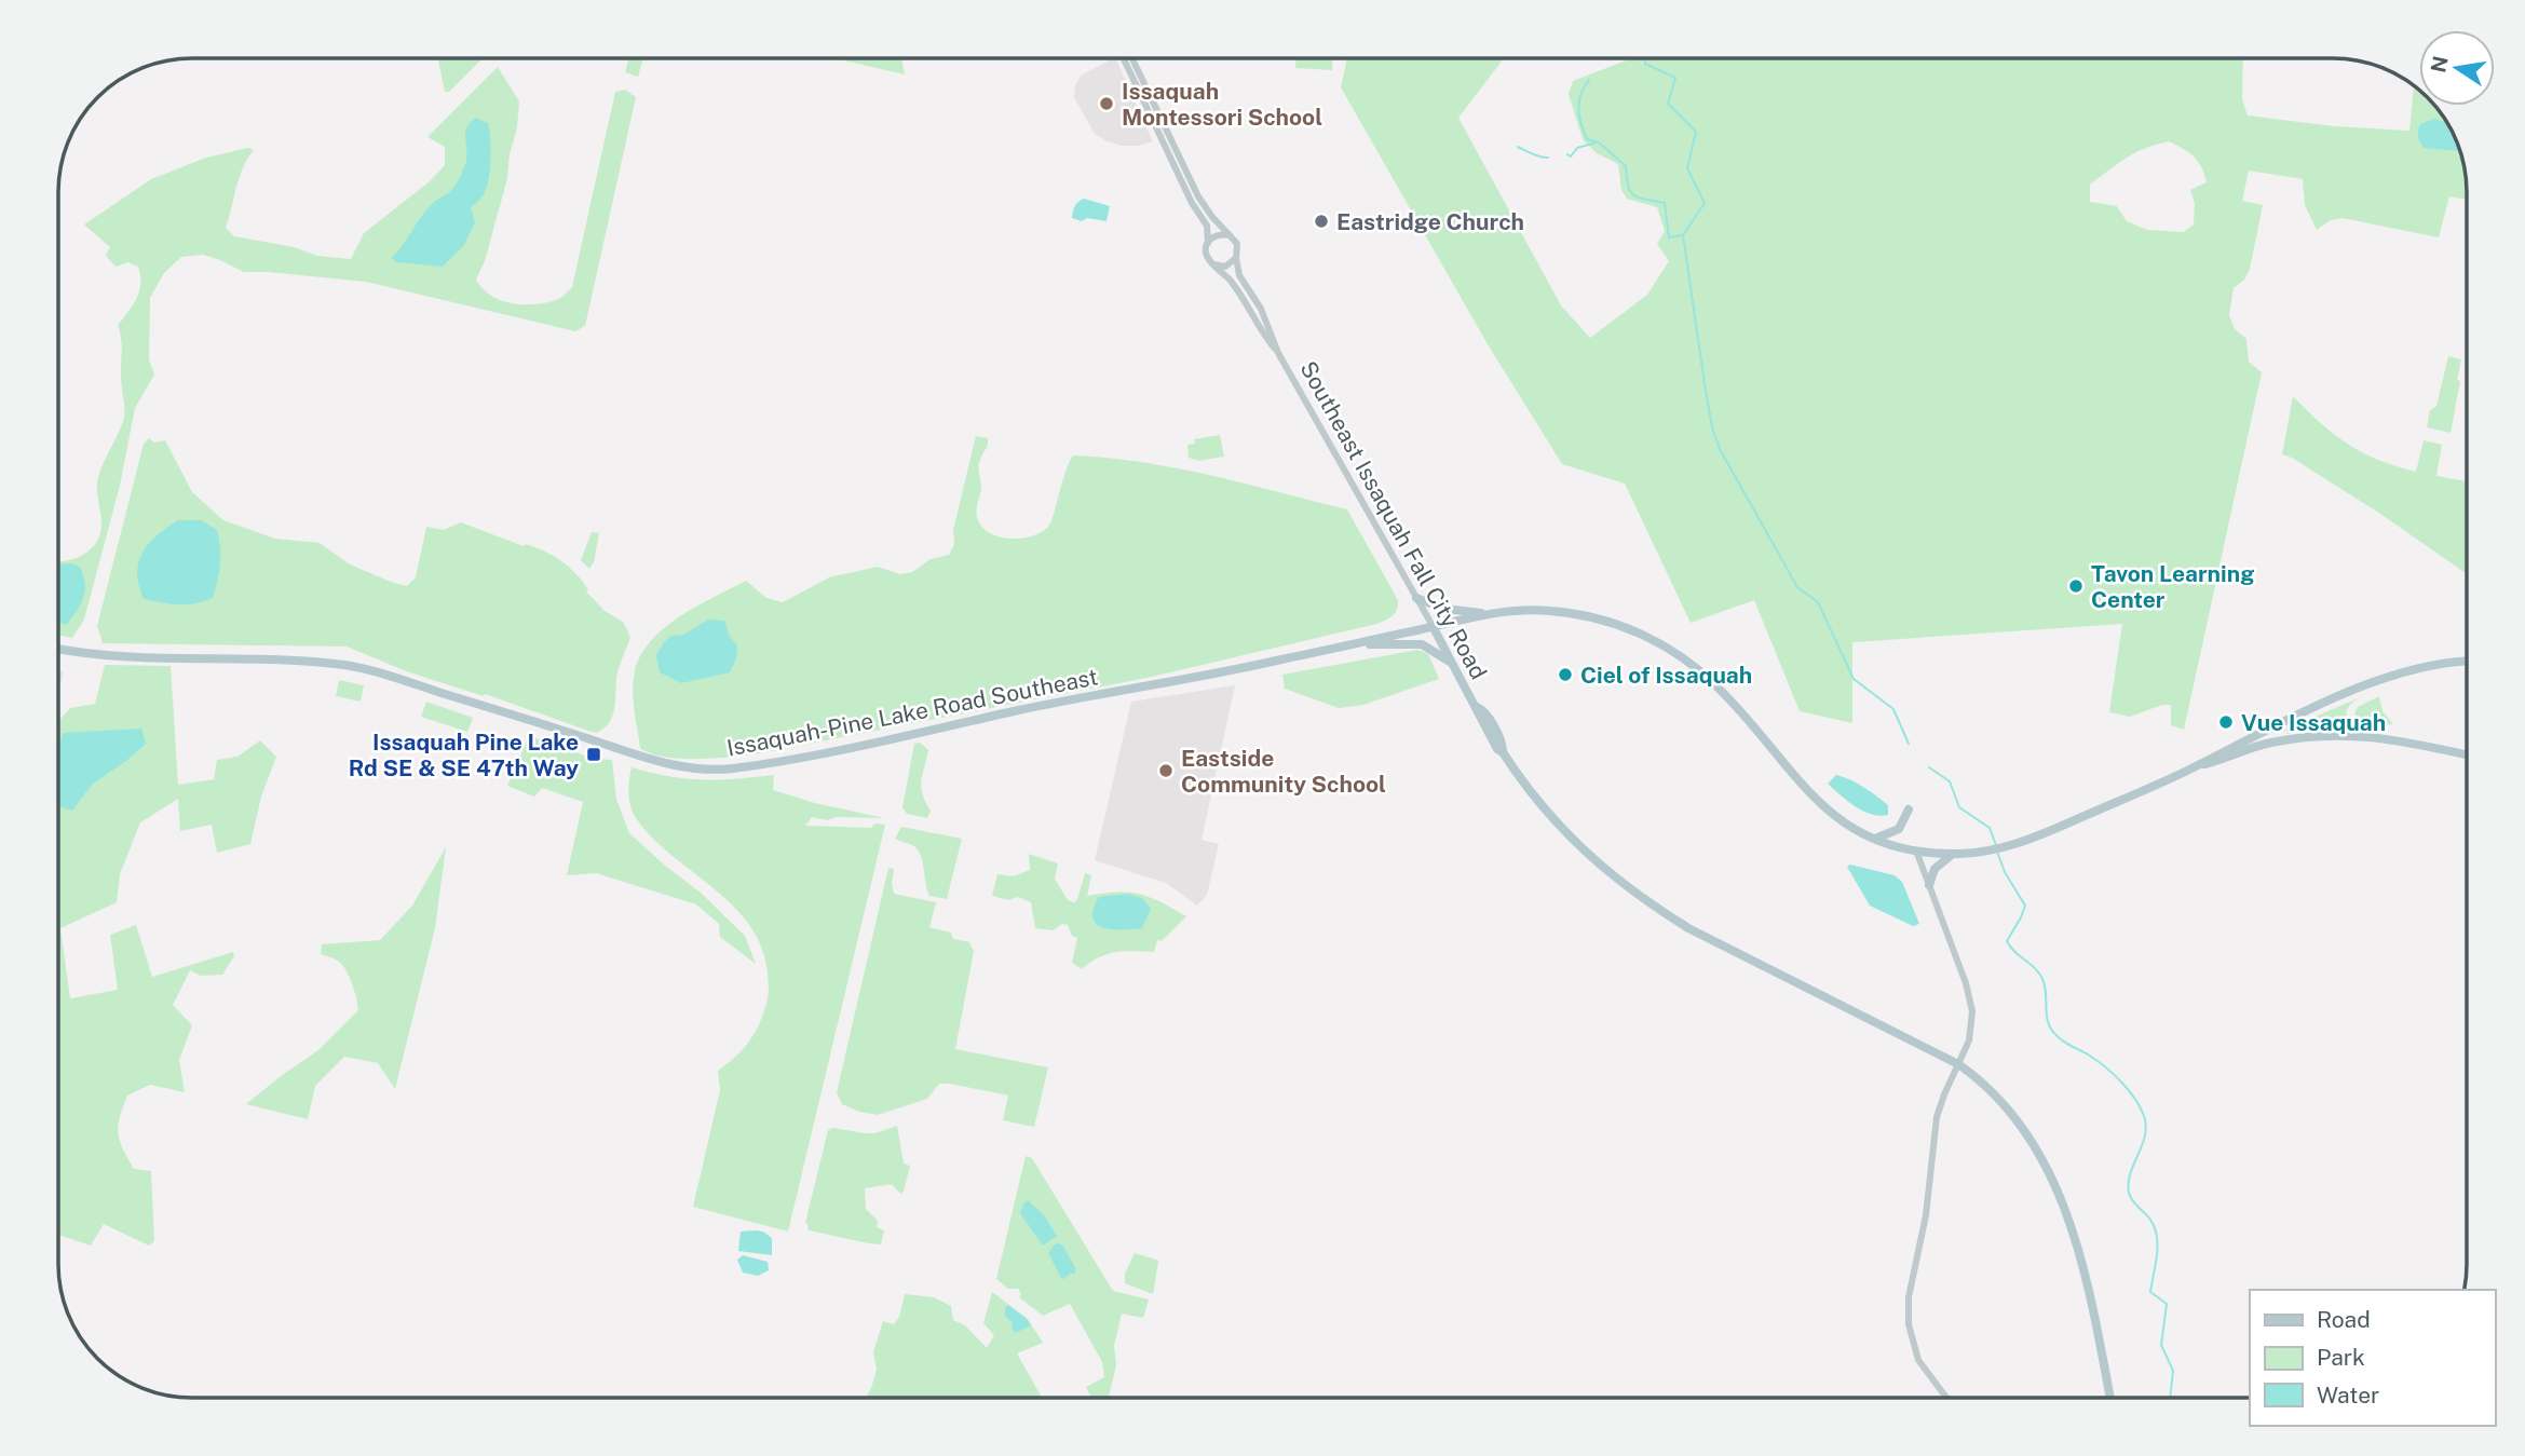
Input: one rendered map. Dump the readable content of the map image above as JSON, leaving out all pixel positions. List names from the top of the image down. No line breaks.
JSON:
{"streets":{"main road":["Southeast Issaquah Fall City Road","Issaquah-Pine Lake Road Southeast"]},"crossings":[["Southeast Issaquah Fall City Road","Issaquah-Pine Lake Road Southeast"]],"places":{"other":["Issaquah Montessori School","Eastridge Church","Tavon Learning Center","Ciel of Issaquah","Vue Issaquah","Eastside Community School"],"transit":["Issaquah Pine Lake Rd SE & SE 47th Way"]},"legend":["Road","Park","Water"],"north":"left"}
